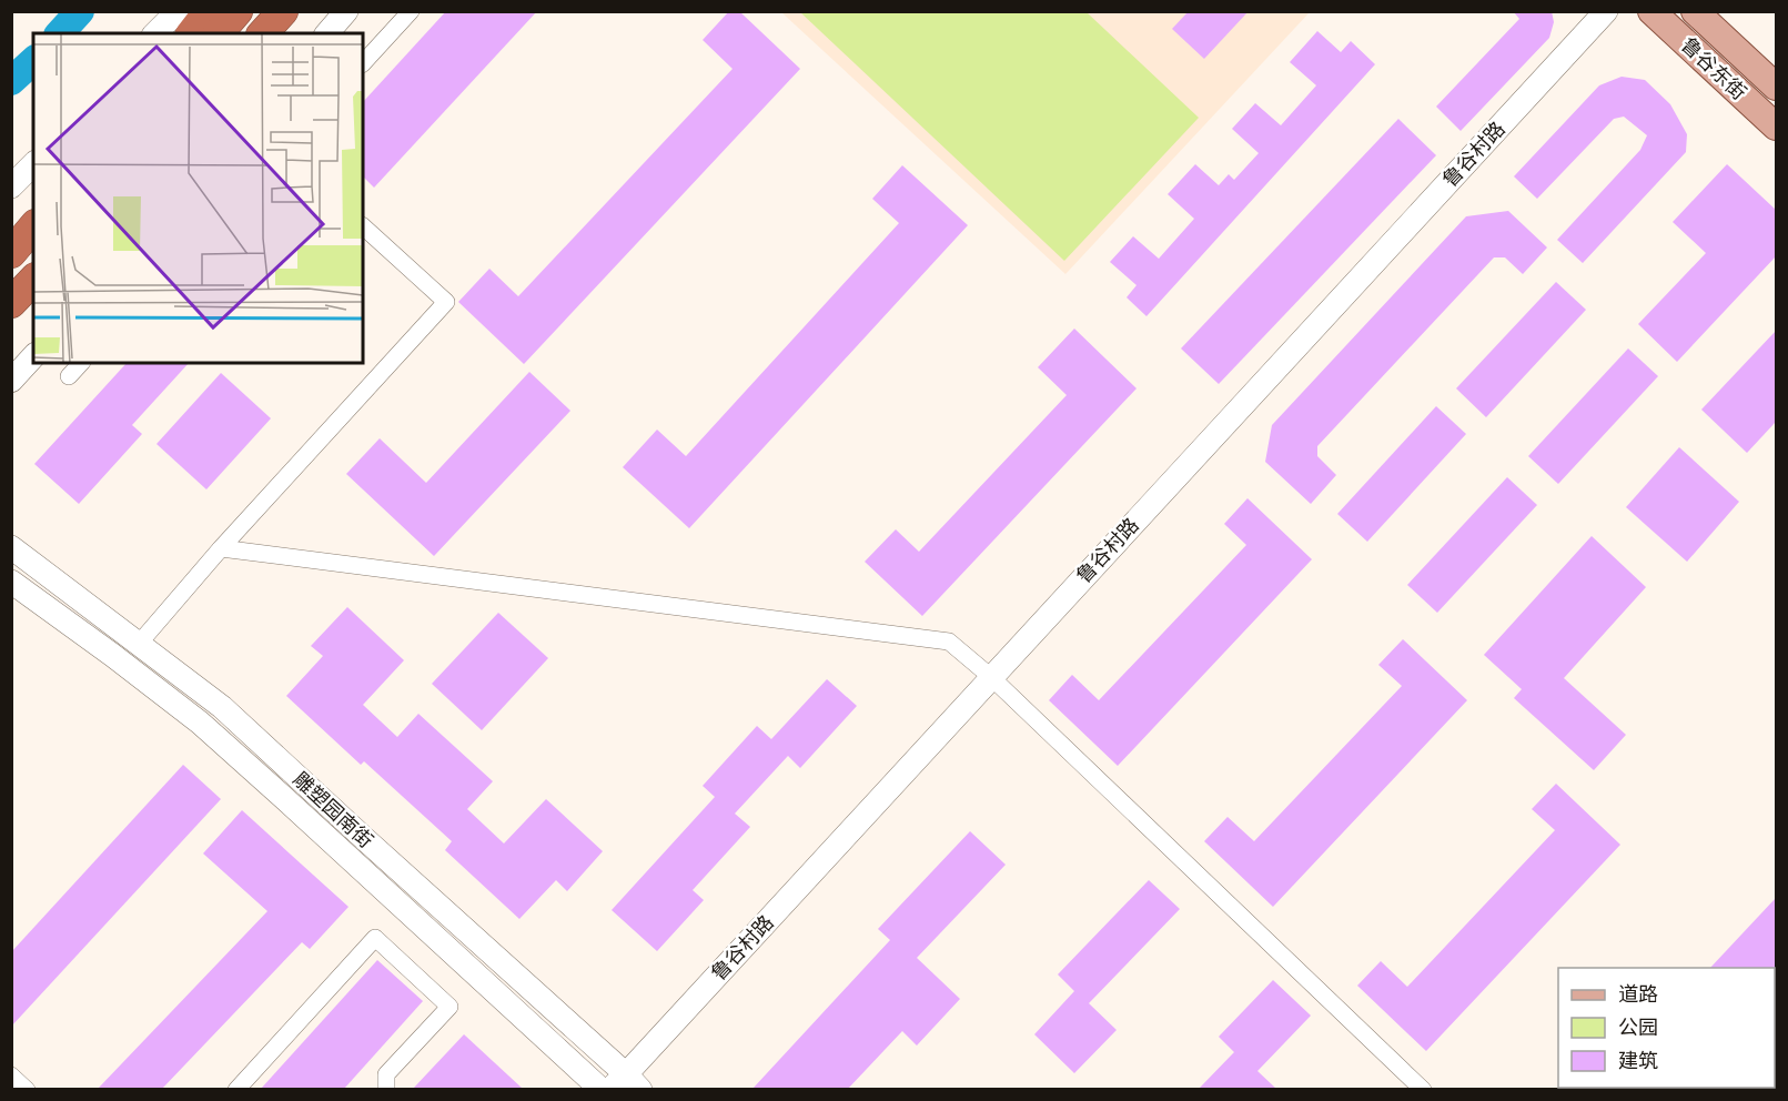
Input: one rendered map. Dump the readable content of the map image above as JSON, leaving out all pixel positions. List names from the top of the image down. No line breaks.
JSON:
{"streets":{"main road":["鲁谷东街","鲁谷村路","雕塑园南街"]},"crossings":[["鲁谷村路","雕塑园南街"]],"legend":["道路","公园","建筑"]}
